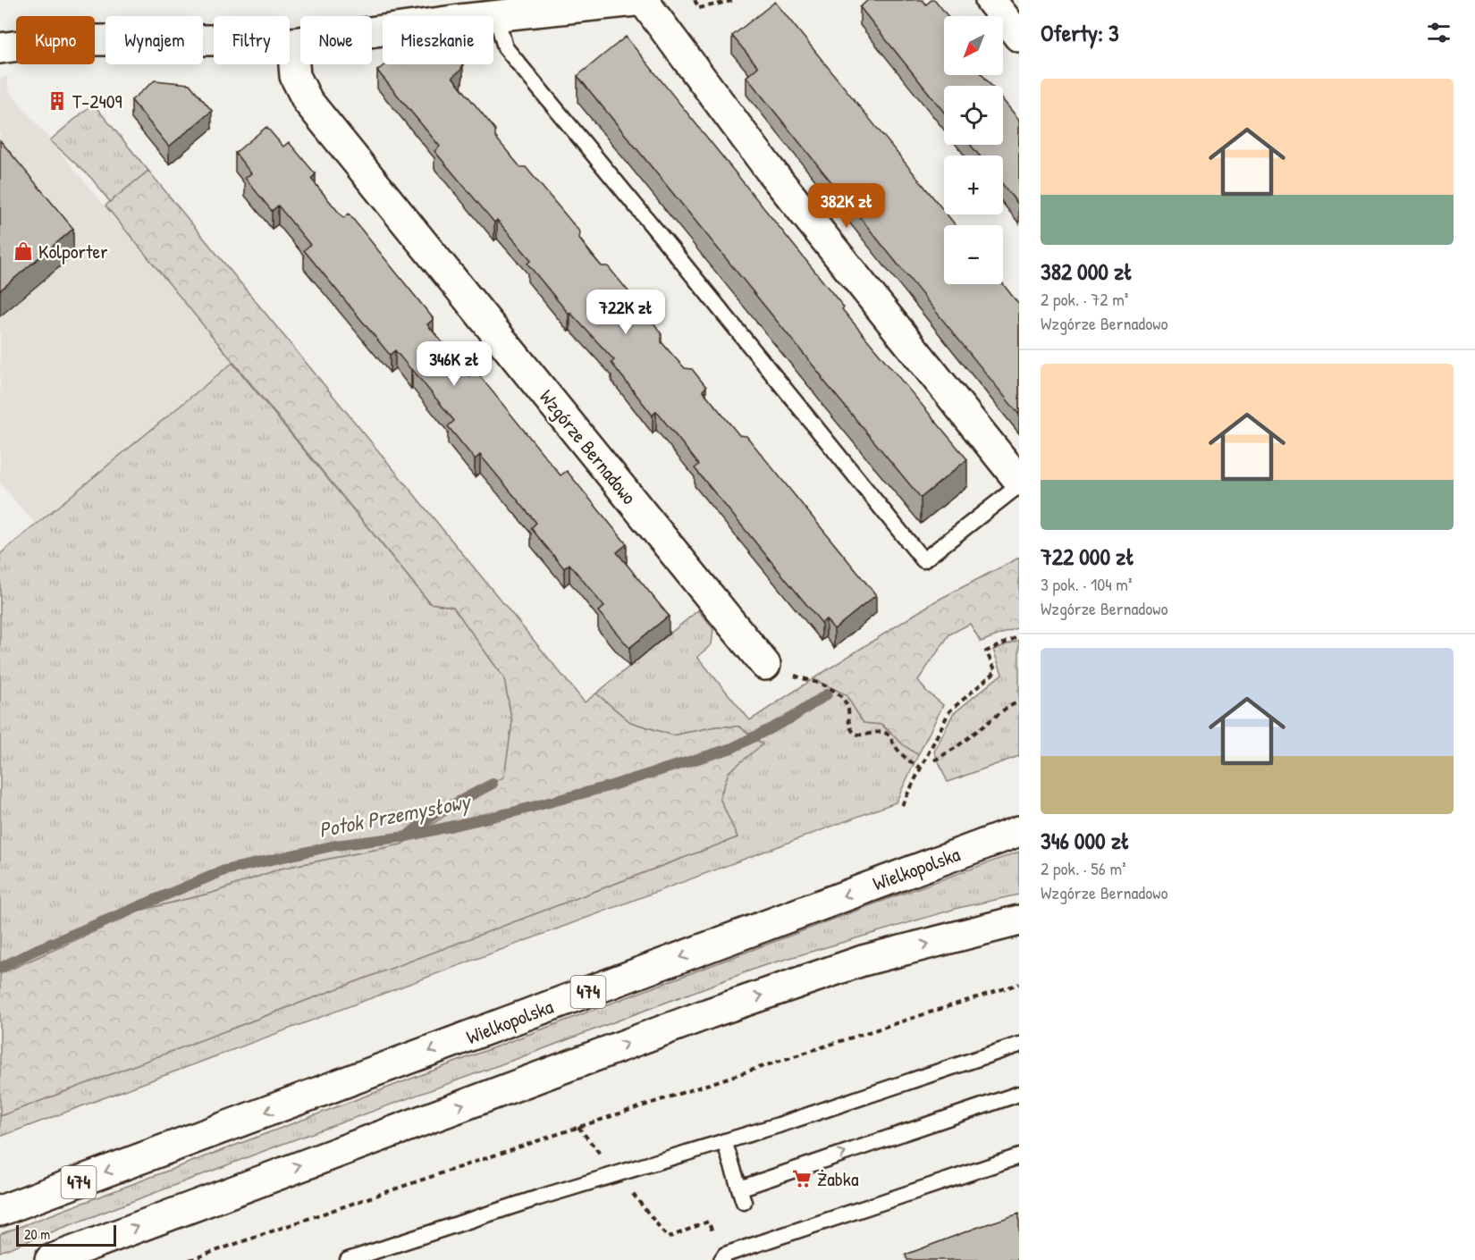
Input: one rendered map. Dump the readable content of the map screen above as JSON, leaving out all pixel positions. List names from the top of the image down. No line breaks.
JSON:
{"streets":{"street":["Wzgórze Bernadowo","Wielkopolska","474"]},"water":["Potok Przemysłowy"],"places":{"building":["T-2409"],"shop":["Kolporter"],"supermarket":["Żabka"]},"scale_bar":"20 m","north":"bottom left","page":{"heading":"Oferty: 3","map_buttons":["+","−"],"chip":["Kupno","Wynajem","Filtry","Nowe","Mieszkanie"],"list":[{"name":"382 000 zł","note":"2 pok. · 72 m² · Wzgórze Bernadowo"},{"name":"722 000 zł","note":"3 pok. · 104 m² · Wzgórze Bernadowo"},{"name":"346 000 zł","note":"2 pok. · 56 m² · Wzgórze Bernadowo"}],"price":["382K zł","722K zł","346K zł"],"scale":"20 m"}}
